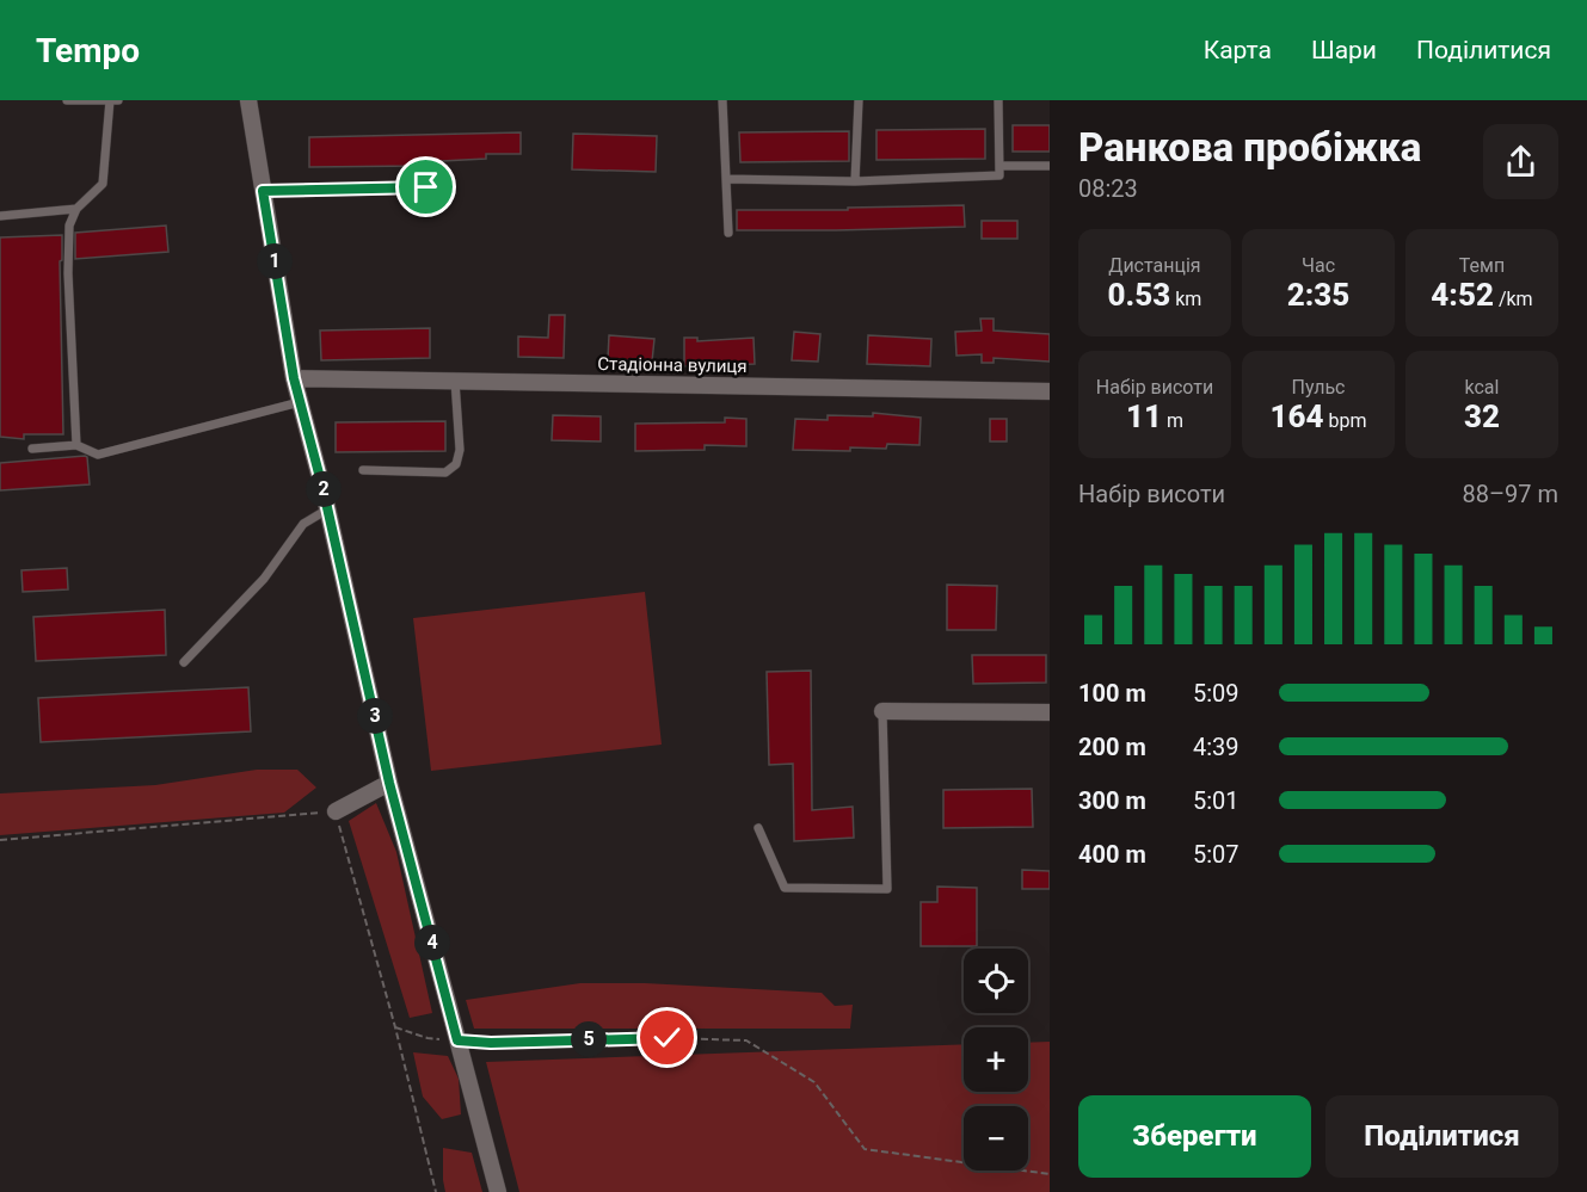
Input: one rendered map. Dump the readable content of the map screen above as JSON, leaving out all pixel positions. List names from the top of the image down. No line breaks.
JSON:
{"streets":{"street":["Стадіонна вулиця"]},"page":{"header":"Tempo","nav":["Карта","Шари","Поділитися"],"heading":["Ранкова пробіжка","08:23"],"stats":[["Дистанція","0.53 km"],["Час","2:35"],["Темп","4:52 /km"],["Набір висоти","11 m"],["Пульс","164 bpm"],["kcal","32"]],"pins":["1","2","3","4","5"],"chart":["Набір висоти","88–97 m"],"list":[{"name":"100 m","note":"5:09"},{"name":"200 m","note":"4:39"},{"name":"300 m","note":"5:01"},{"name":"400 m","note":"5:07"}],"map_buttons":["+","−"],"buttons":["Зберегти","Поділитися"]}}
